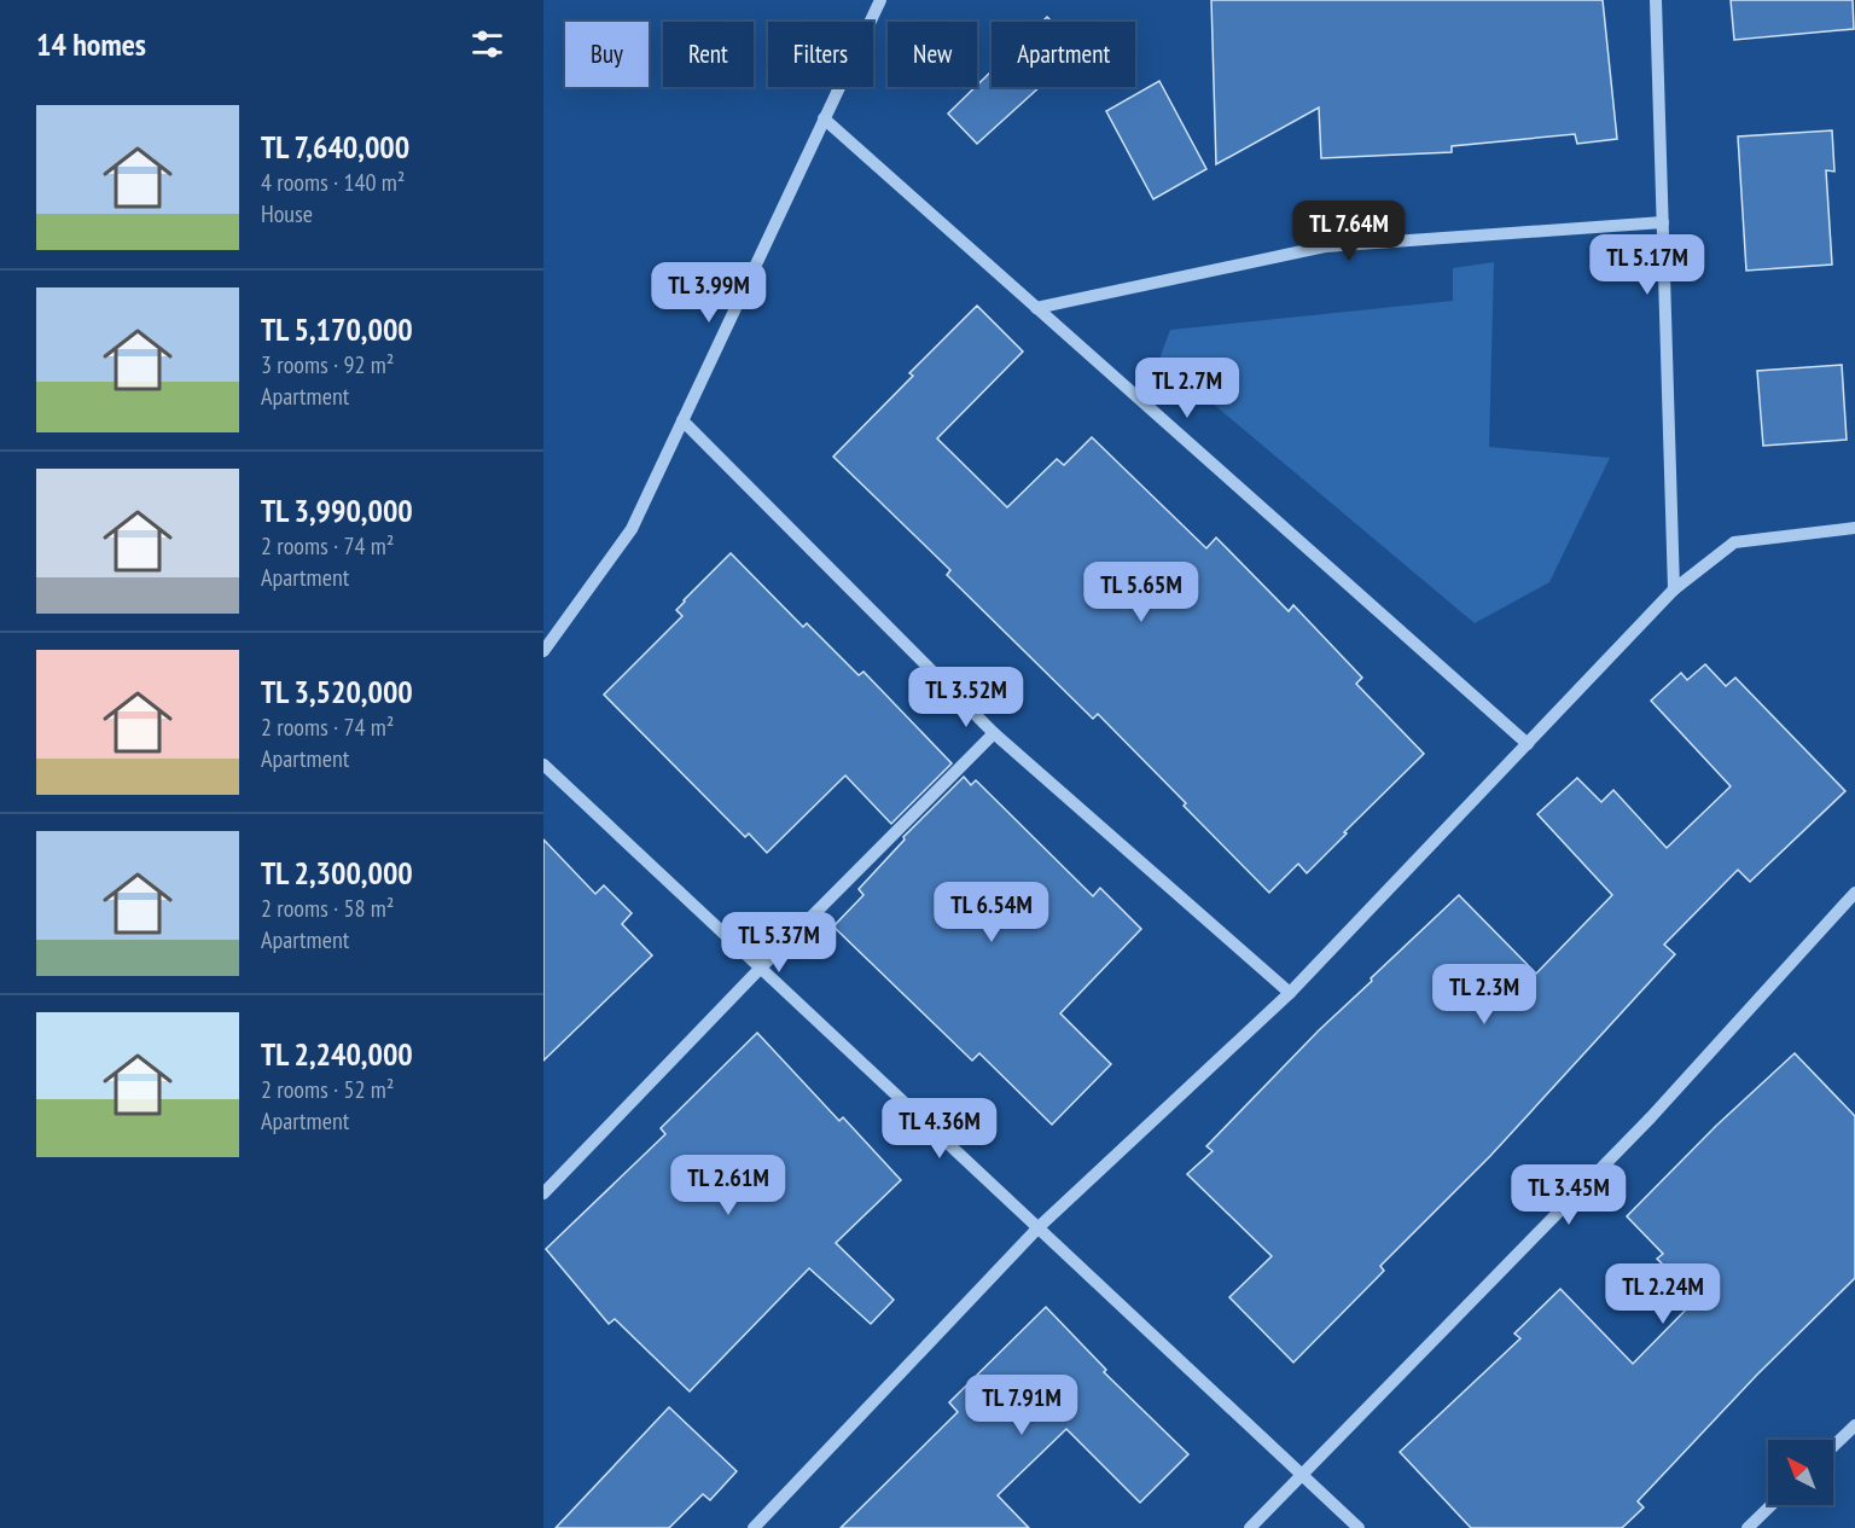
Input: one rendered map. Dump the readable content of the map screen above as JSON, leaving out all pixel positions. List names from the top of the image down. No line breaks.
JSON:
{"north":"top left","page":{"heading":"14 homes","chip":["Buy","Rent","Filters","New","Apartment"],"list":[{"name":"TL 7,640,000","note":"4 rooms · 140 m² · House"},{"name":"TL 5,170,000","note":"3 rooms · 92 m² · Apartment"},{"name":"TL 3,990,000","note":"2 rooms · 74 m² · Apartment"},{"name":"TL 3,520,000","note":"2 rooms · 74 m² · Apartment"},{"name":"TL 2,300,000","note":"2 rooms · 58 m² · Apartment"},{"name":"TL 2,240,000","note":"2 rooms · 52 m² · Apartment"}],"price":["TL 7.64M","TL 5.17M","TL 3.99M","TL 2.7M","TL 5.65M","TL 3.52M","TL 6.54M","TL 5.37M","TL 2.3M","TL 4.36M","TL 2.61M","TL 3.45M","TL 2.24M","TL 7.91M"]}}
